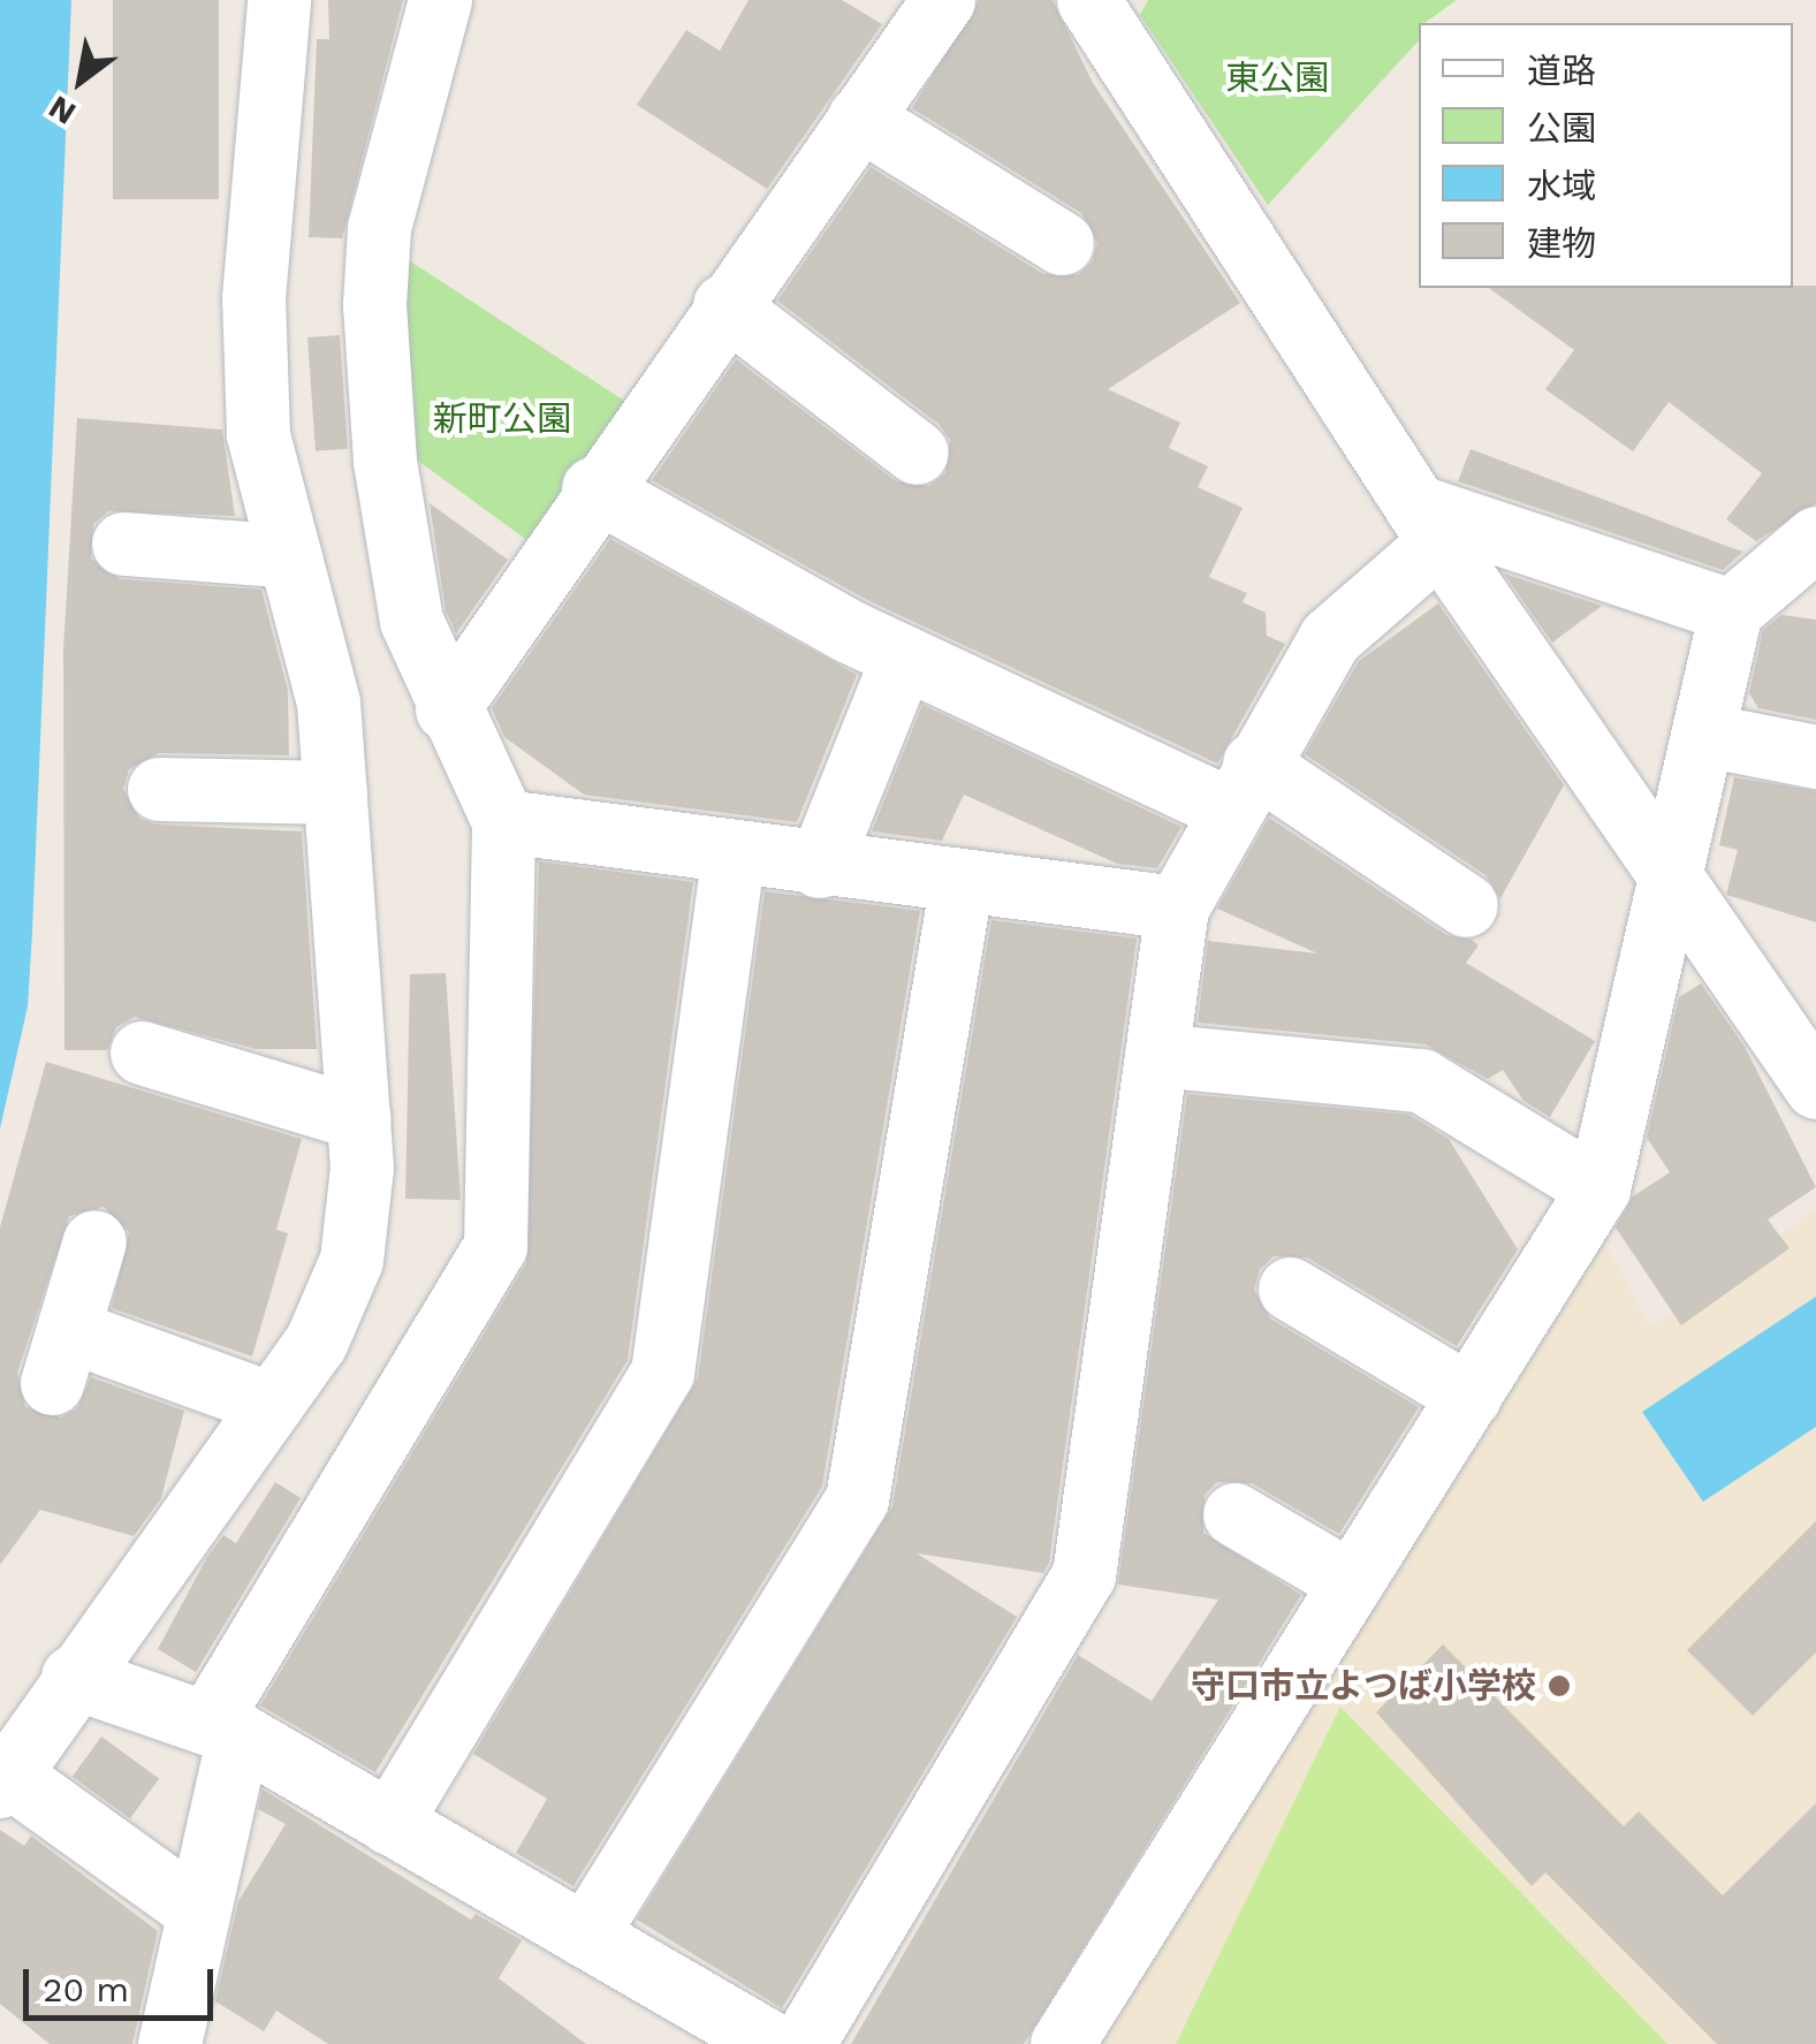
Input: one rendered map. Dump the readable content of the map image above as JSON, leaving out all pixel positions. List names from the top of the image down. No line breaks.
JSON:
{"parks":["東公園","新町公園"],"places":["守口市立よつば小学校"],"legend":["道路","公園","水域","建物"],"scale_bar":"20 m","north":"bottom left"}
